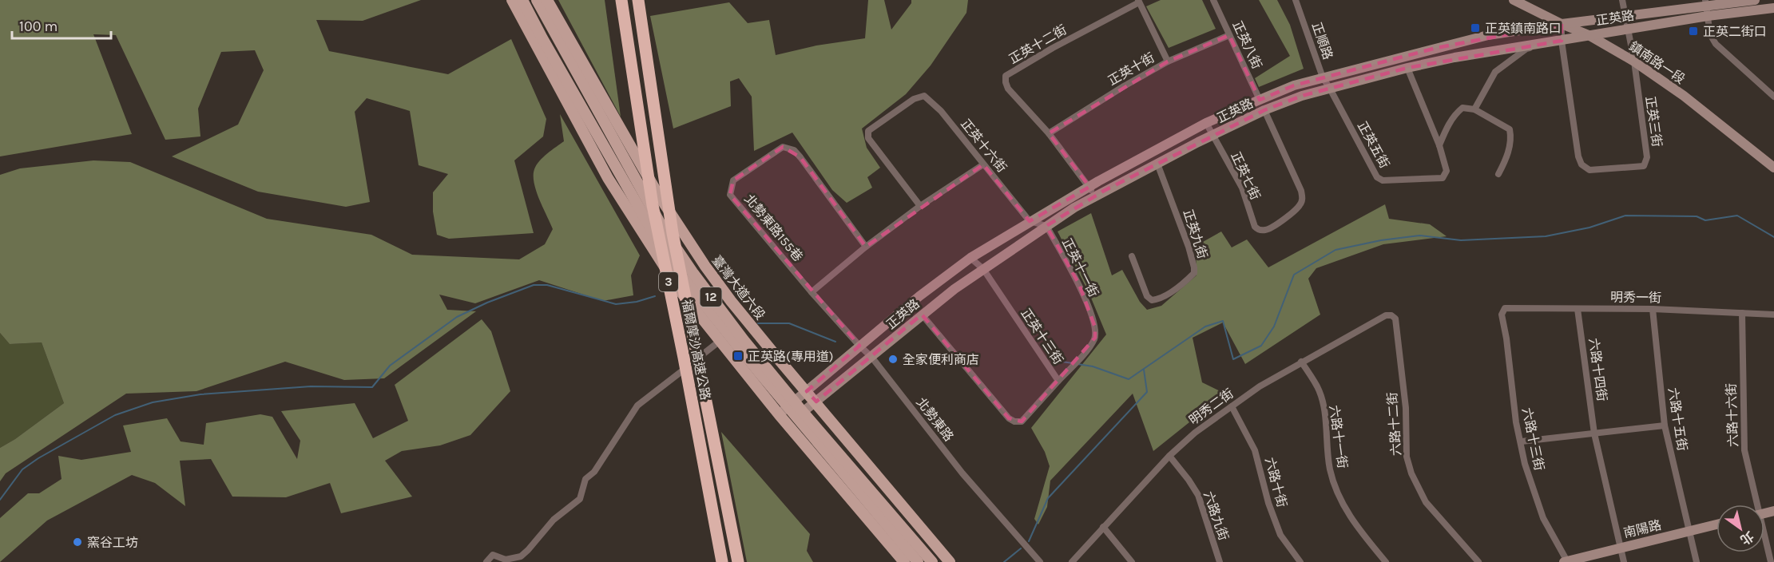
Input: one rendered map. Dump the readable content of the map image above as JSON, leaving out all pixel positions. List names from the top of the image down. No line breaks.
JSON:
{"streets":{"highway":["3","福爾摩沙高速公路"],"main road":["臺灣大道六段","12"],"street":["正英路","正順路","正英十二街","正英八街","鎮南路一段","正英十街","正英三街","正英五街","正英十六街","正英七街","北勢東路155巷","正英九街","正英十一街","明秀一街","正英十三街","六路十四街","明秀二街","六路十六街","北勢東路","六路十五街","六路十二街","六路十一街","六路十三街","六路十街","六路九街","南陽路"]},"crossings":[["正英路","正順路"],["正英路","正英十二街"],["正英路","正英八街"],["正英路","鎮南路一段"],["正英路","正英三街"],["正英路","正英五街"],["正英路","正英十六街"],["正英路","正英七街"],["正英路","正英九街"],["正英路","正英十一街"],["正英路","臺灣大道六段"],["正英路","12"],["正英路","正英十三街"],["正英路","北勢東路"],["正順路","正英五街"],["正英十二街","正英十街"],["正英八街","正英十街"],["鎮南路一段","正英三街"],["北勢東路155巷","北勢東路"],["正英十一街","正英十三街"],["明秀一街","六路十四街"],["明秀一街","六路十六街"],["明秀一街","六路十五街"],["明秀一街","六路十三街"],["六路十四街","南陽路"],["明秀二街","六路十二街"],["明秀二街","六路十一街"],["明秀二街","六路十街"],["明秀二街","六路九街"],["六路十五街","南陽路"],["六路十三街","南陽路"]],"places":{"transit":["正英鎮南路口","正英二街口","正英路(專用道)"],"other":["全家便利商店","窯谷工坊"]},"scale_bar":"100 m","north":"bottom right"}
